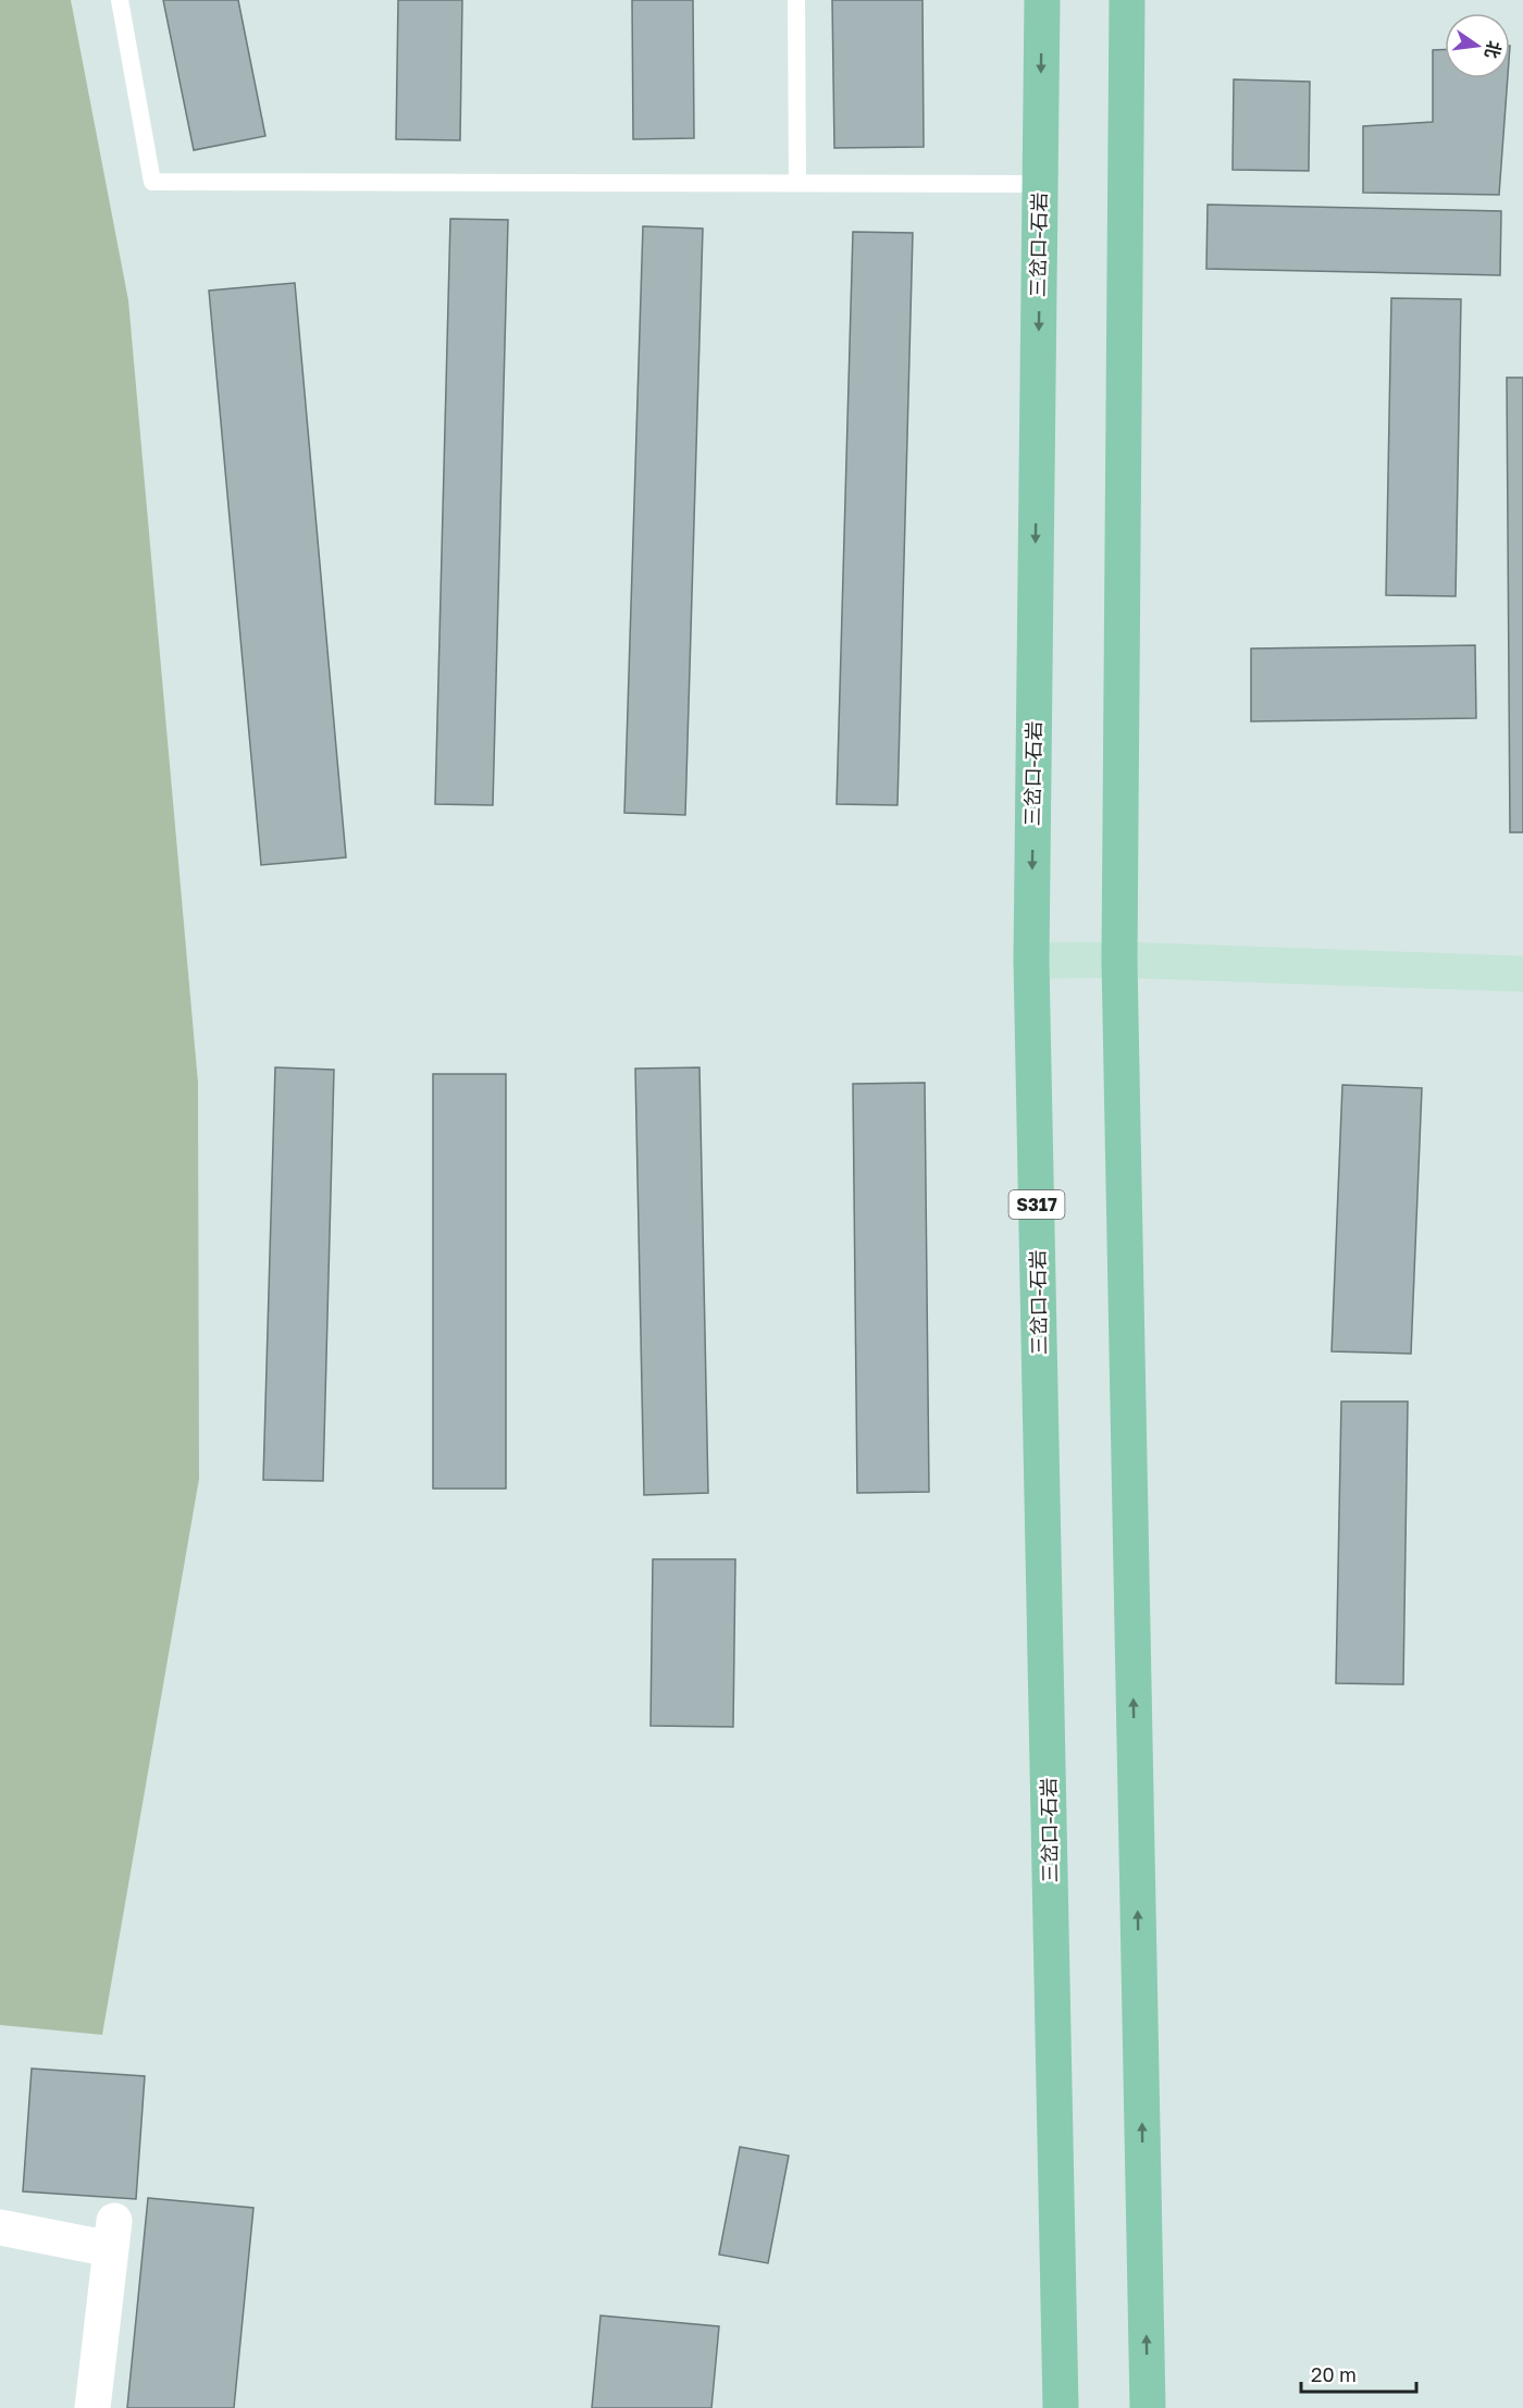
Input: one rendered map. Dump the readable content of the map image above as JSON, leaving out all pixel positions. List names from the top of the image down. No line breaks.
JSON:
{"streets":{"main road":["三岔口-石岩","S317"]},"scale_bar":"20 m","north":"right"}
